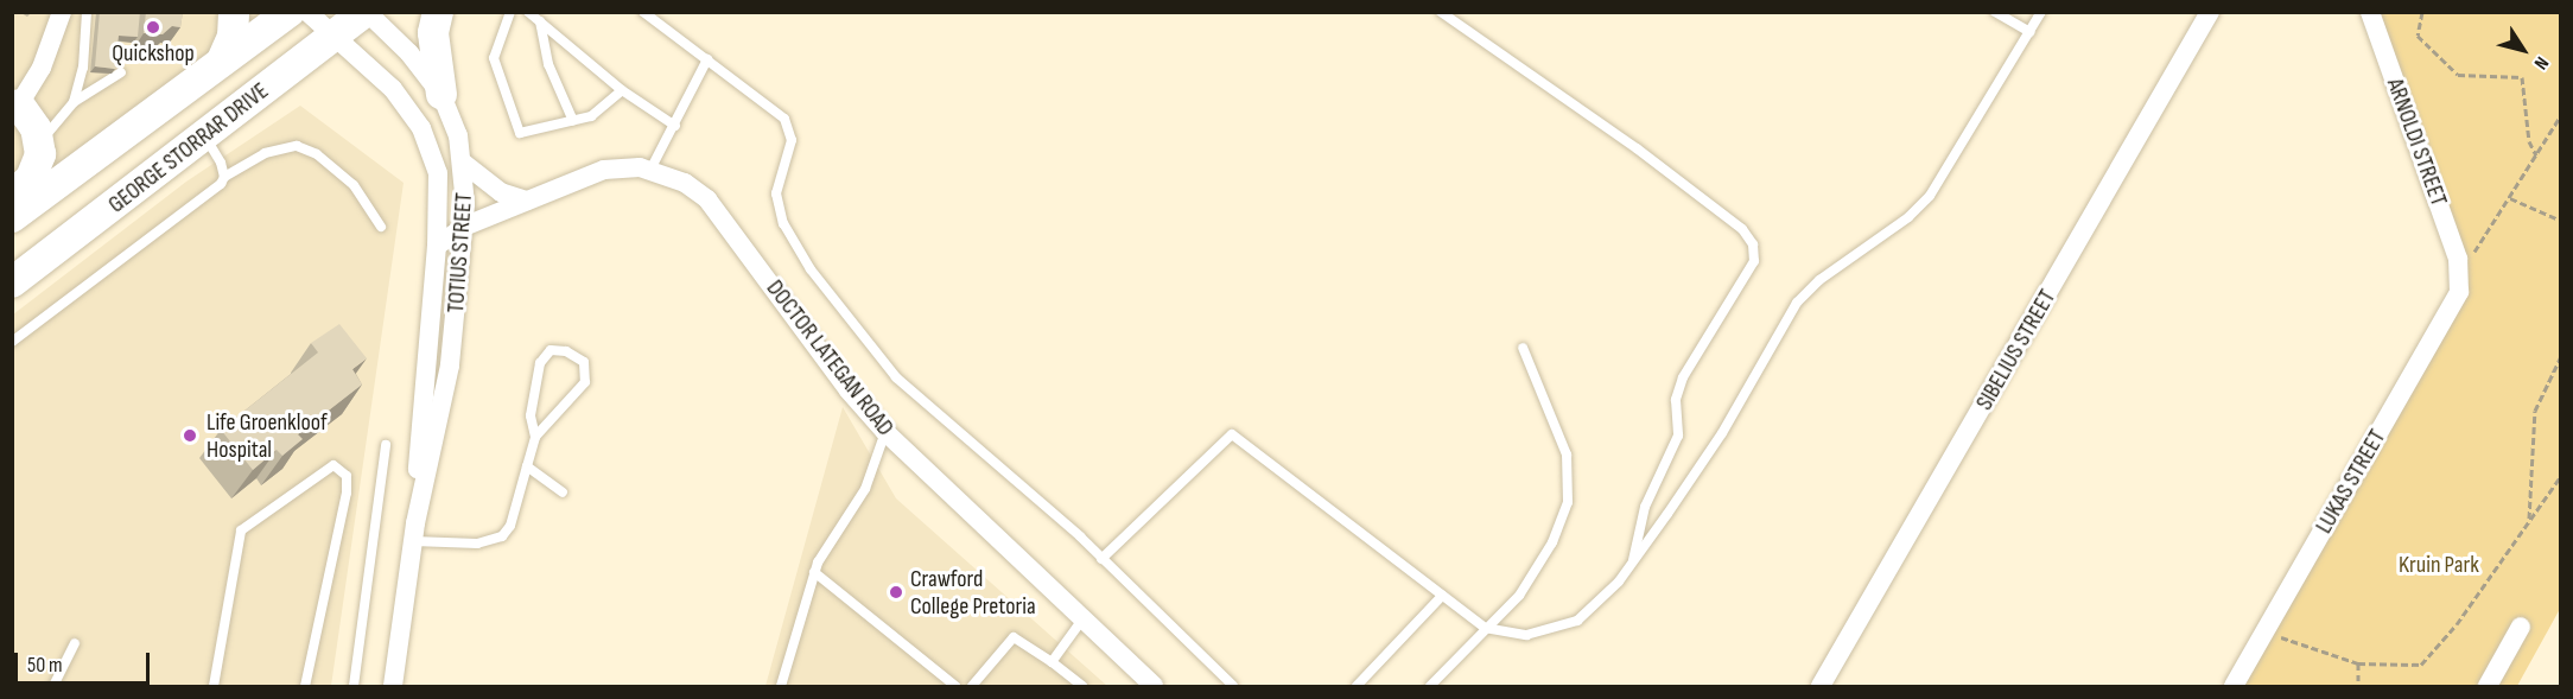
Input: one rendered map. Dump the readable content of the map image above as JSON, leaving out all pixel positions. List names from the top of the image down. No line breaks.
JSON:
{"streets":{"main road":["GEORGE STORRAR DRIVE"],"street":["ARNOLDI STREET","TOTIUS STREET","SIBELIUS STREET","DOCTOR LATEGAN ROAD","LUKAS STREET"]},"crossings":[["ARNOLDI STREET","LUKAS STREET"],["GEORGE STORRAR DRIVE","TOTIUS STREET"],["TOTIUS STREET","DOCTOR LATEGAN ROAD"]],"parks":["Kruin Park"],"places":["Quickshop","Life Groenkloof Hospital","Crawford College Pretoria"],"scale_bar":"50 m","north":"bottom right"}
